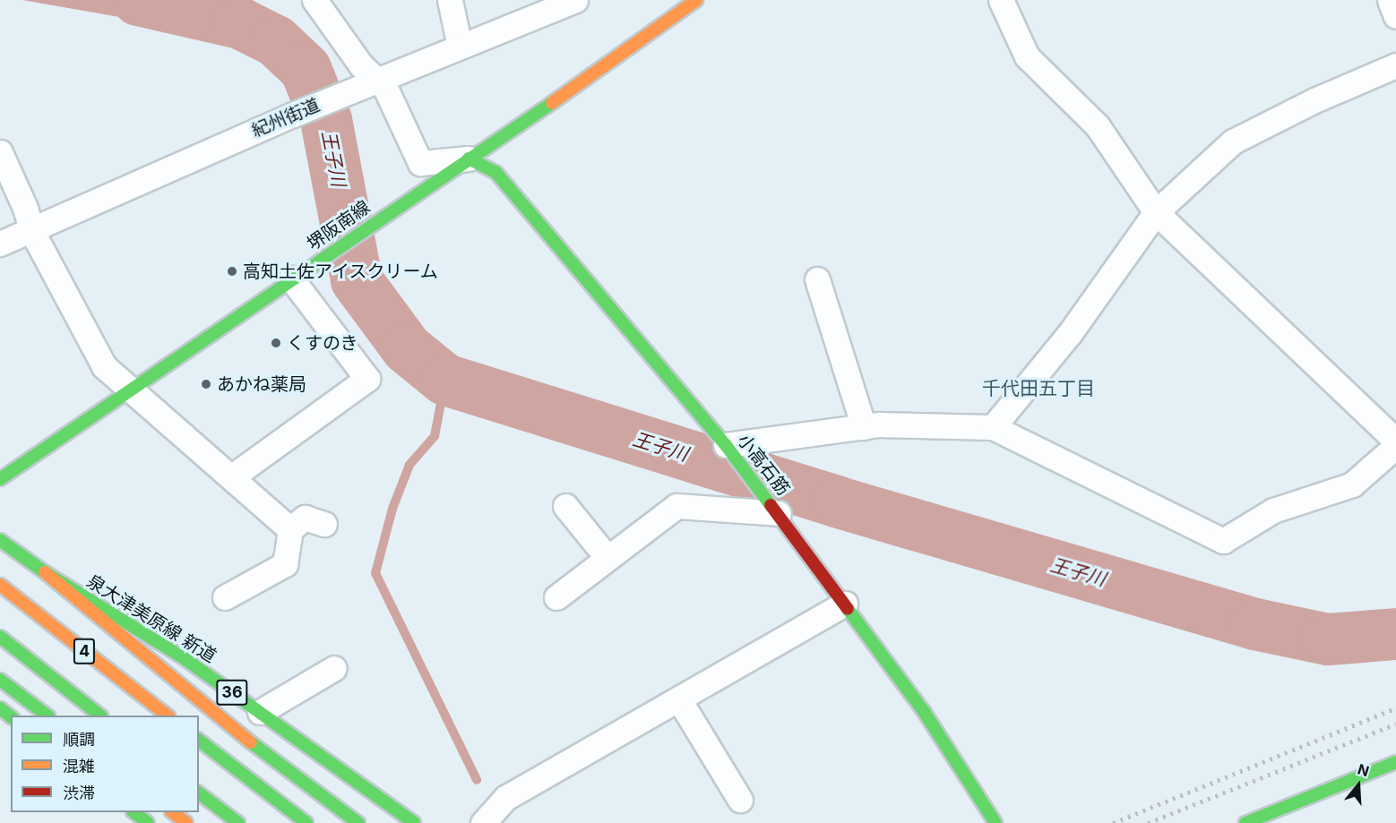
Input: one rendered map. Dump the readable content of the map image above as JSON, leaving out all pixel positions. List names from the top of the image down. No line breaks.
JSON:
{"streets":{"main road":["堺阪南線","小高石筋","泉大津美原線 新道","4","36"],"street":["紀州街道"]},"crossings":[["堺阪南線","小高石筋"]],"districts":["千代田五丁目"],"water":["王子川"],"places":["高知土佐アイスクリーム","くすのき","あかね薬局"],"legend":["順調","混雑","渋滞"],"north":"top"}
